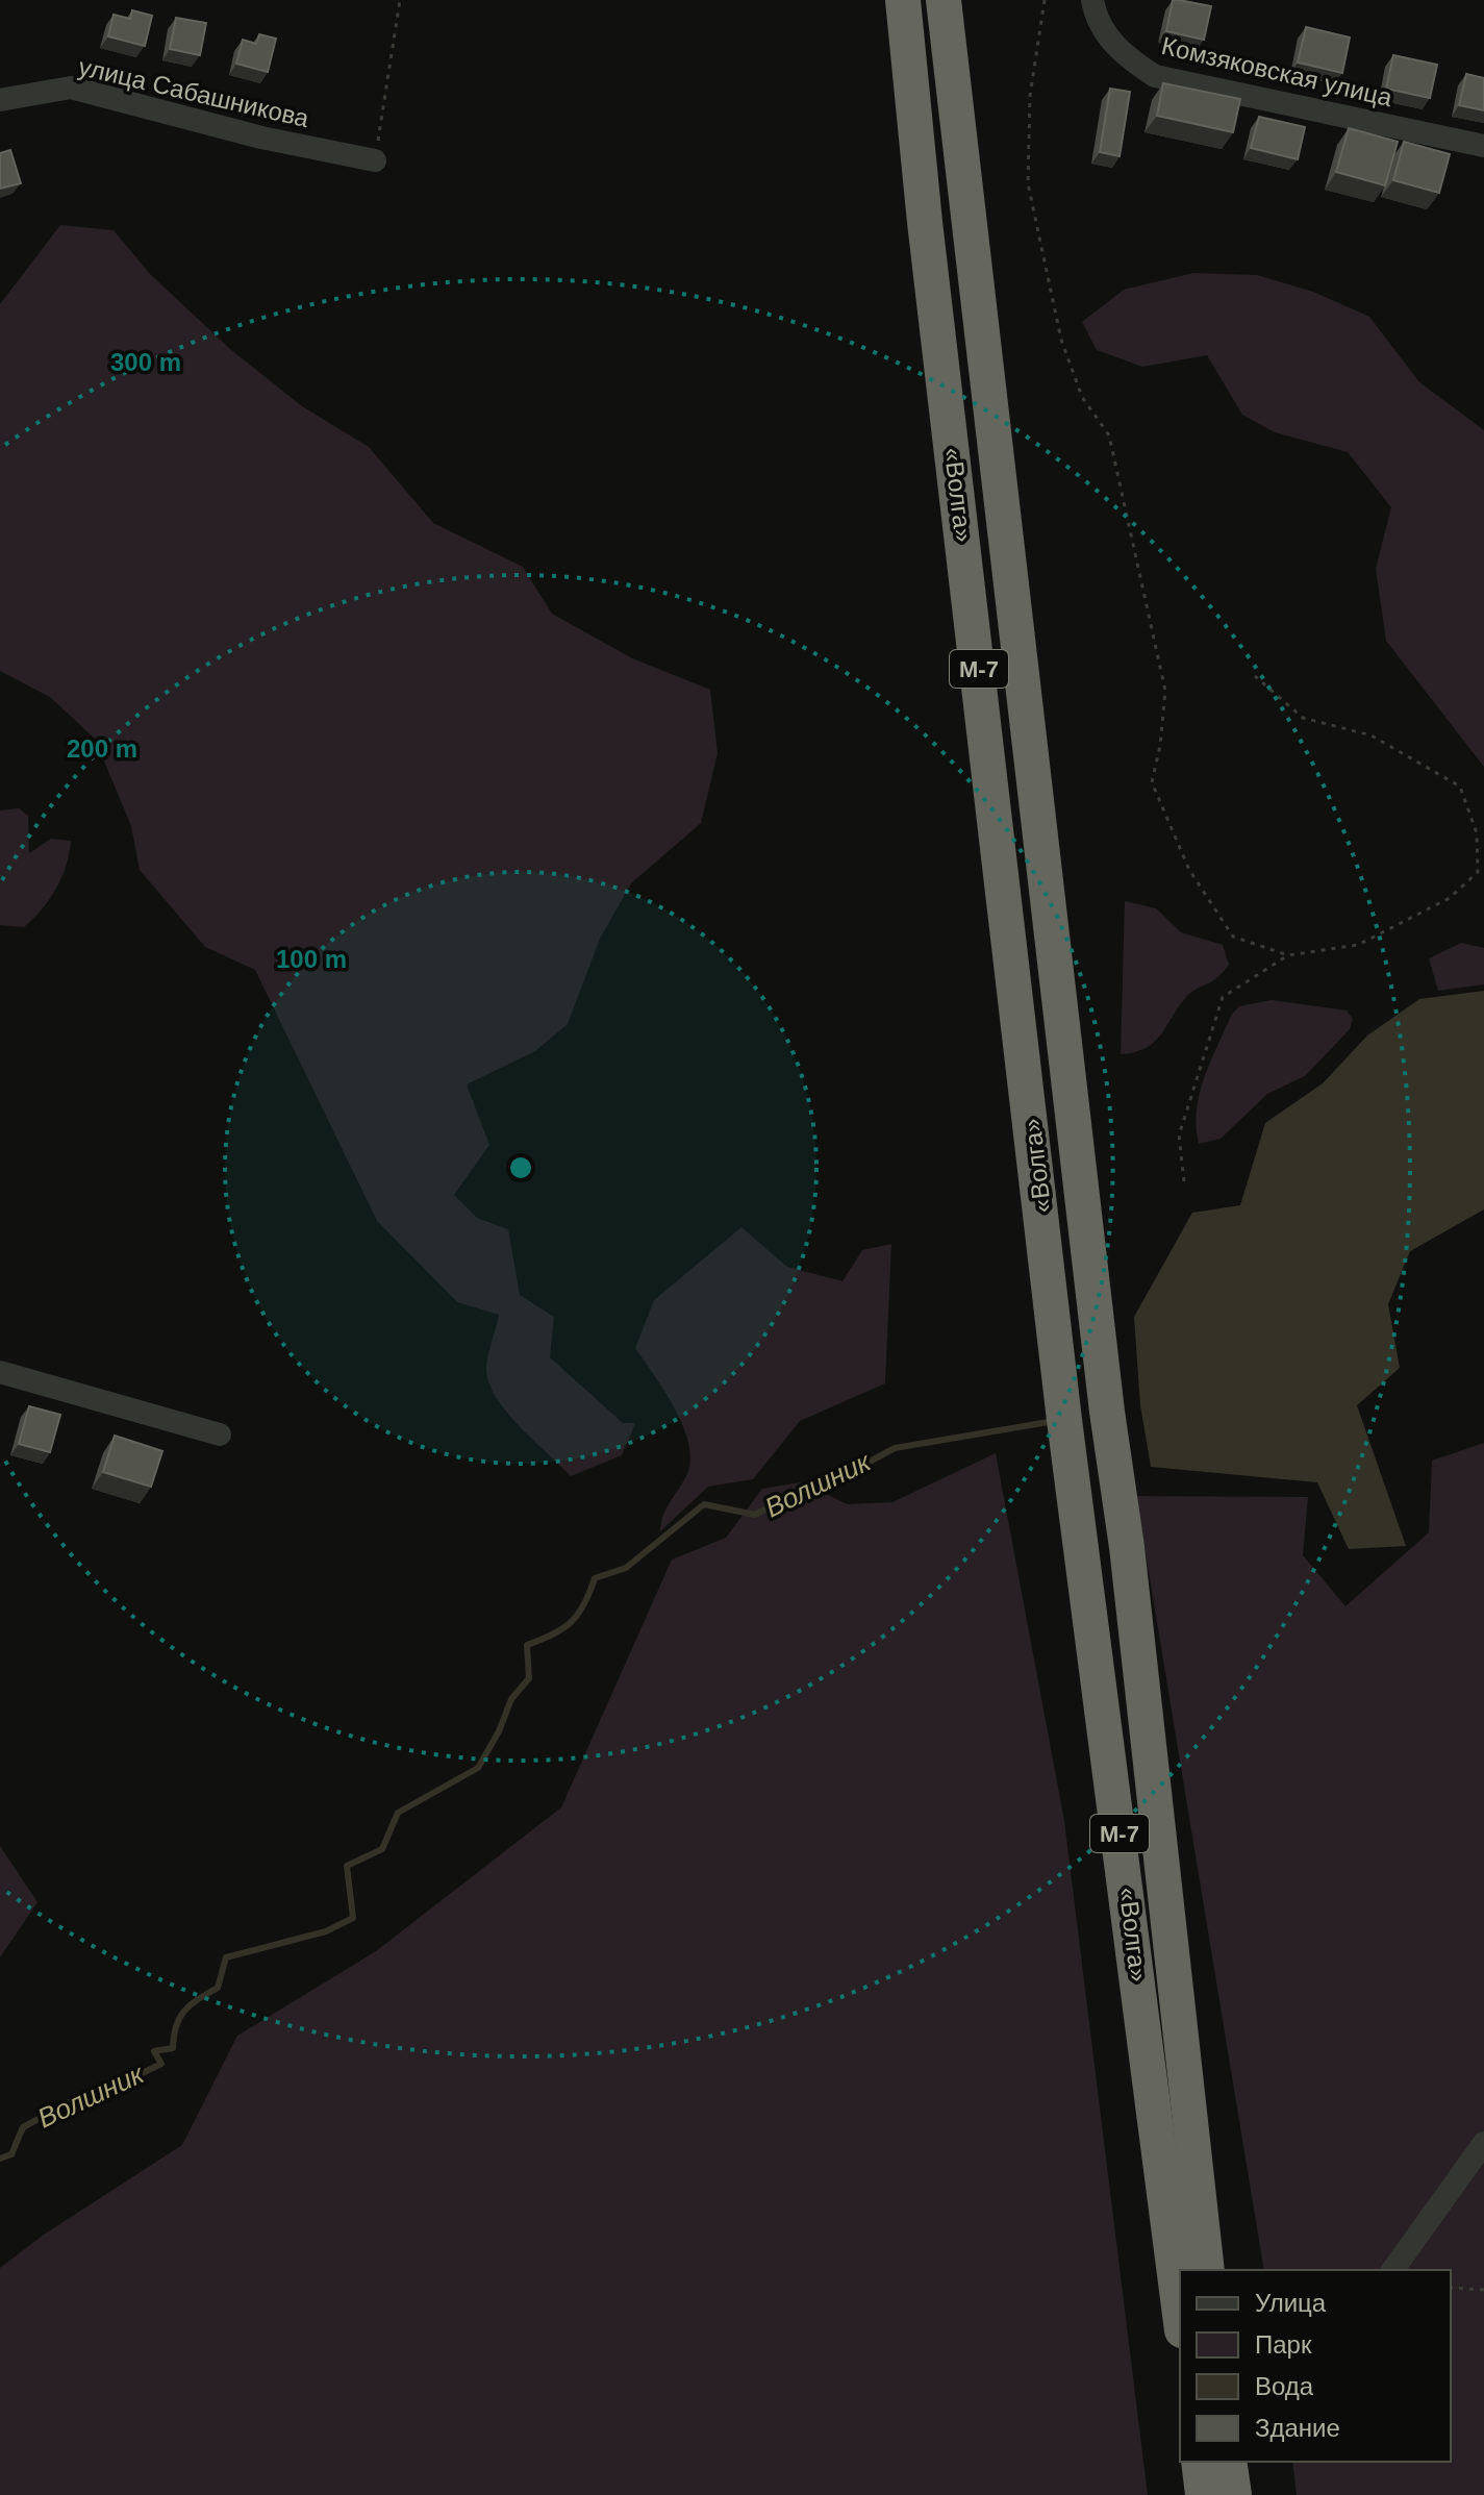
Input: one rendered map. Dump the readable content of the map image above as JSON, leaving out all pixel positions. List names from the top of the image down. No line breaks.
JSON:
{"streets":{"highway":["«Волга»","М-7"],"street":["Комзяковская улица","улица Сабашникова"]},"water":["Волшник"],"legend":["Улица","Парк","Вода","Здание"],"rings":["300 m","200 m","100 m"]}
